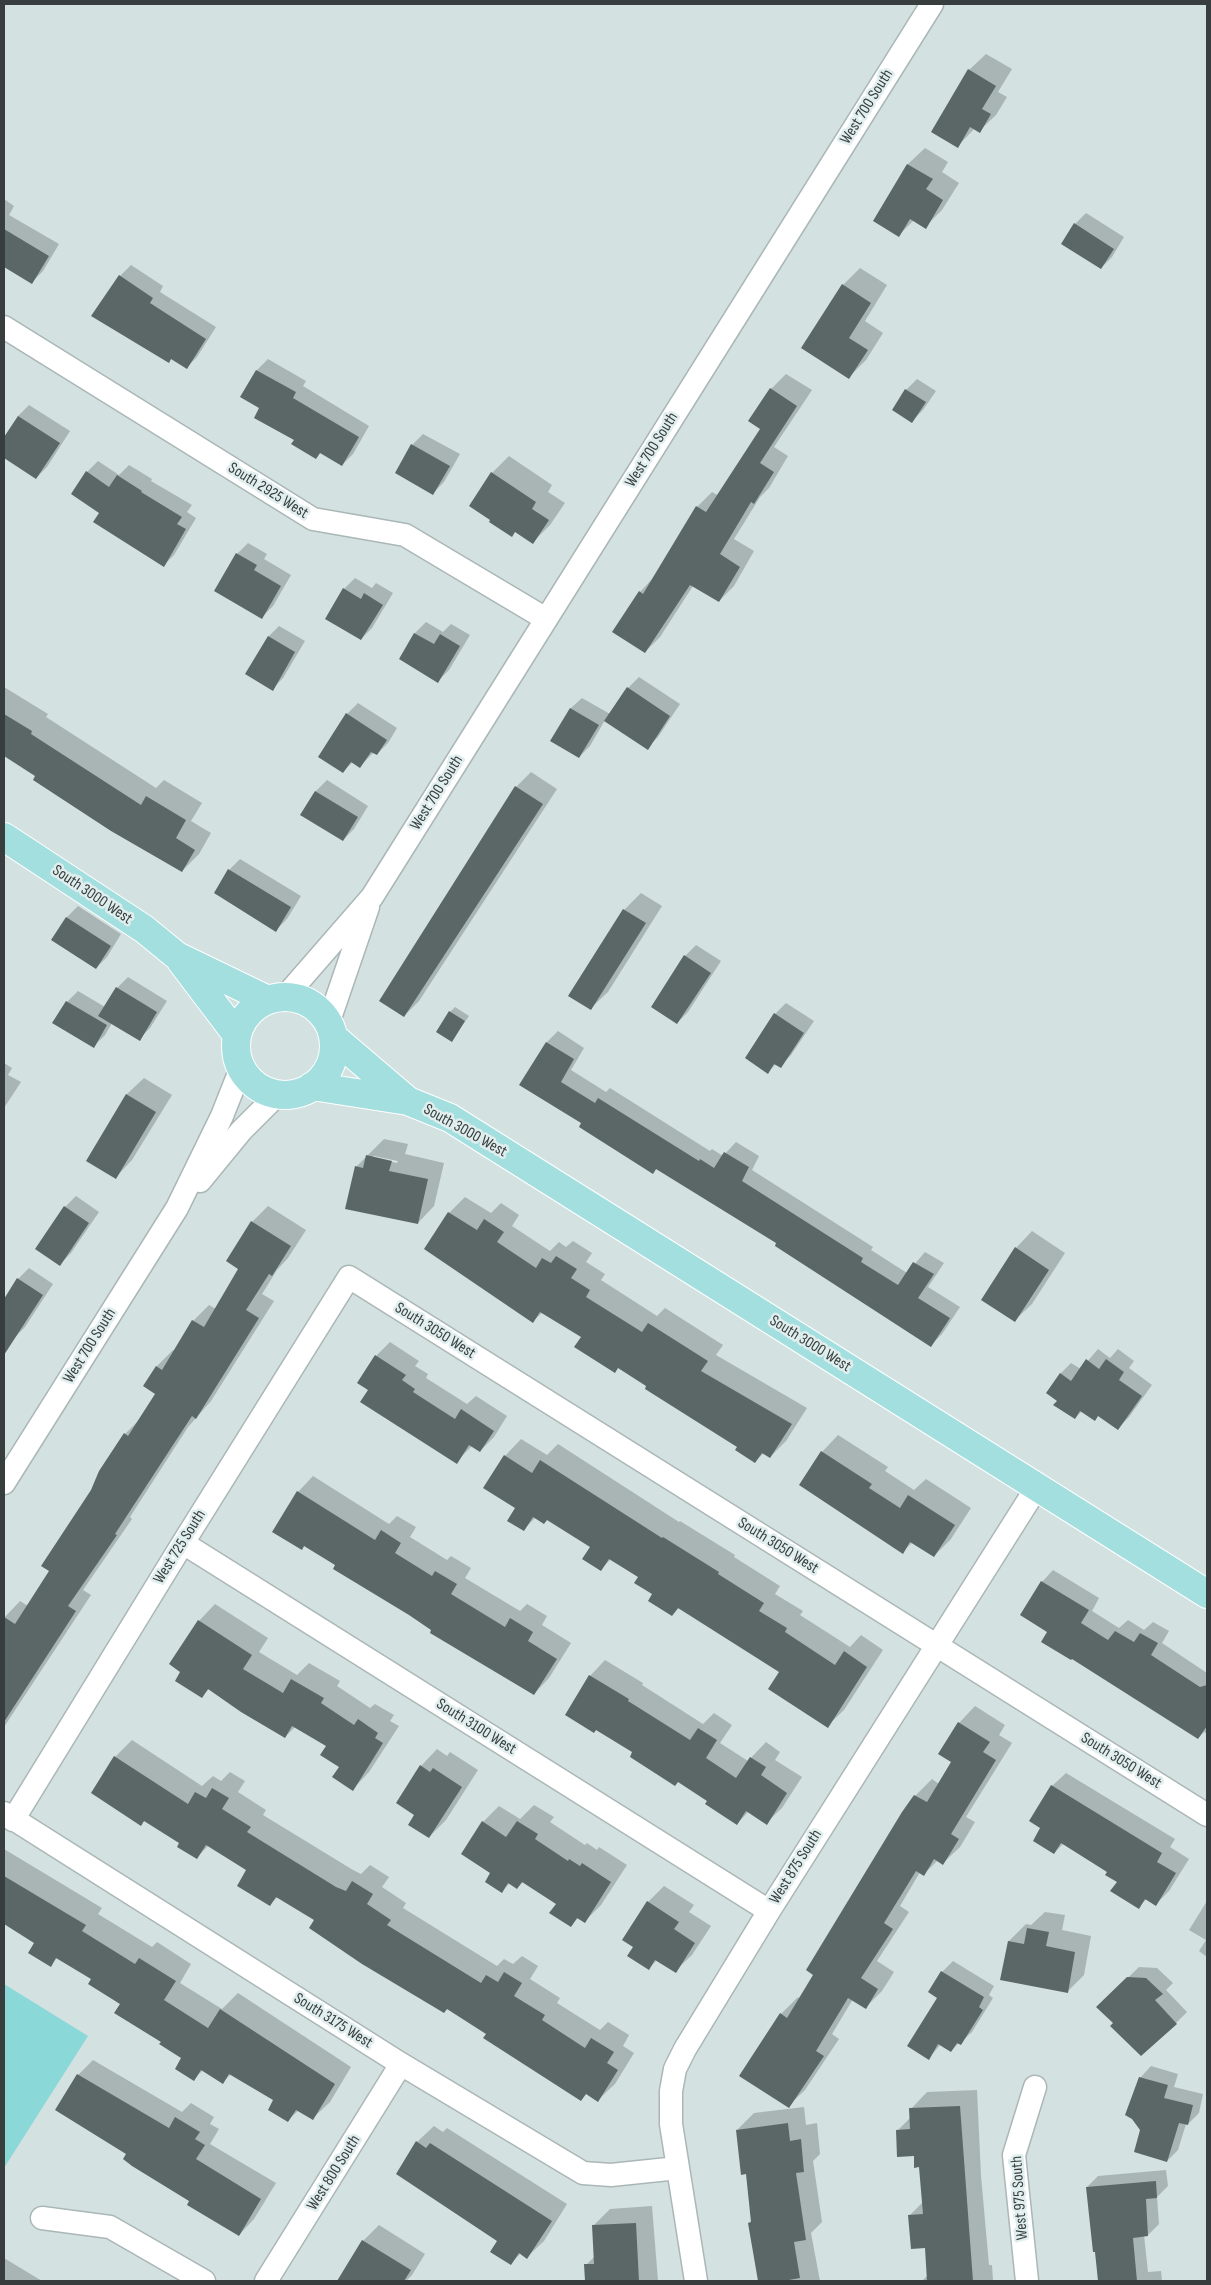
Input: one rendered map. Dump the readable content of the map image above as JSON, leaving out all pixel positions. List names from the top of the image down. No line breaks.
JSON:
{"streets":{"main road":["South 3000 West"],"street":["West 700 South","South 2925 West","South 3050 West","West 725 South","South 3100 West","West 875 South","South 3175 West","West 800 South","West 975 South"]},"crossings":[["West 700 South","South 2925 West"],["West 700 South","South 3000 West"],["South 3000 West","West 875 South"],["South 3050 West","West 725 South"],["South 3050 West","West 875 South"],["West 725 South","South 3100 West"],["West 725 South","South 3175 West"],["South 3100 West","West 875 South"],["West 875 South","South 3175 West"],["South 3175 West","West 800 South"]]}
